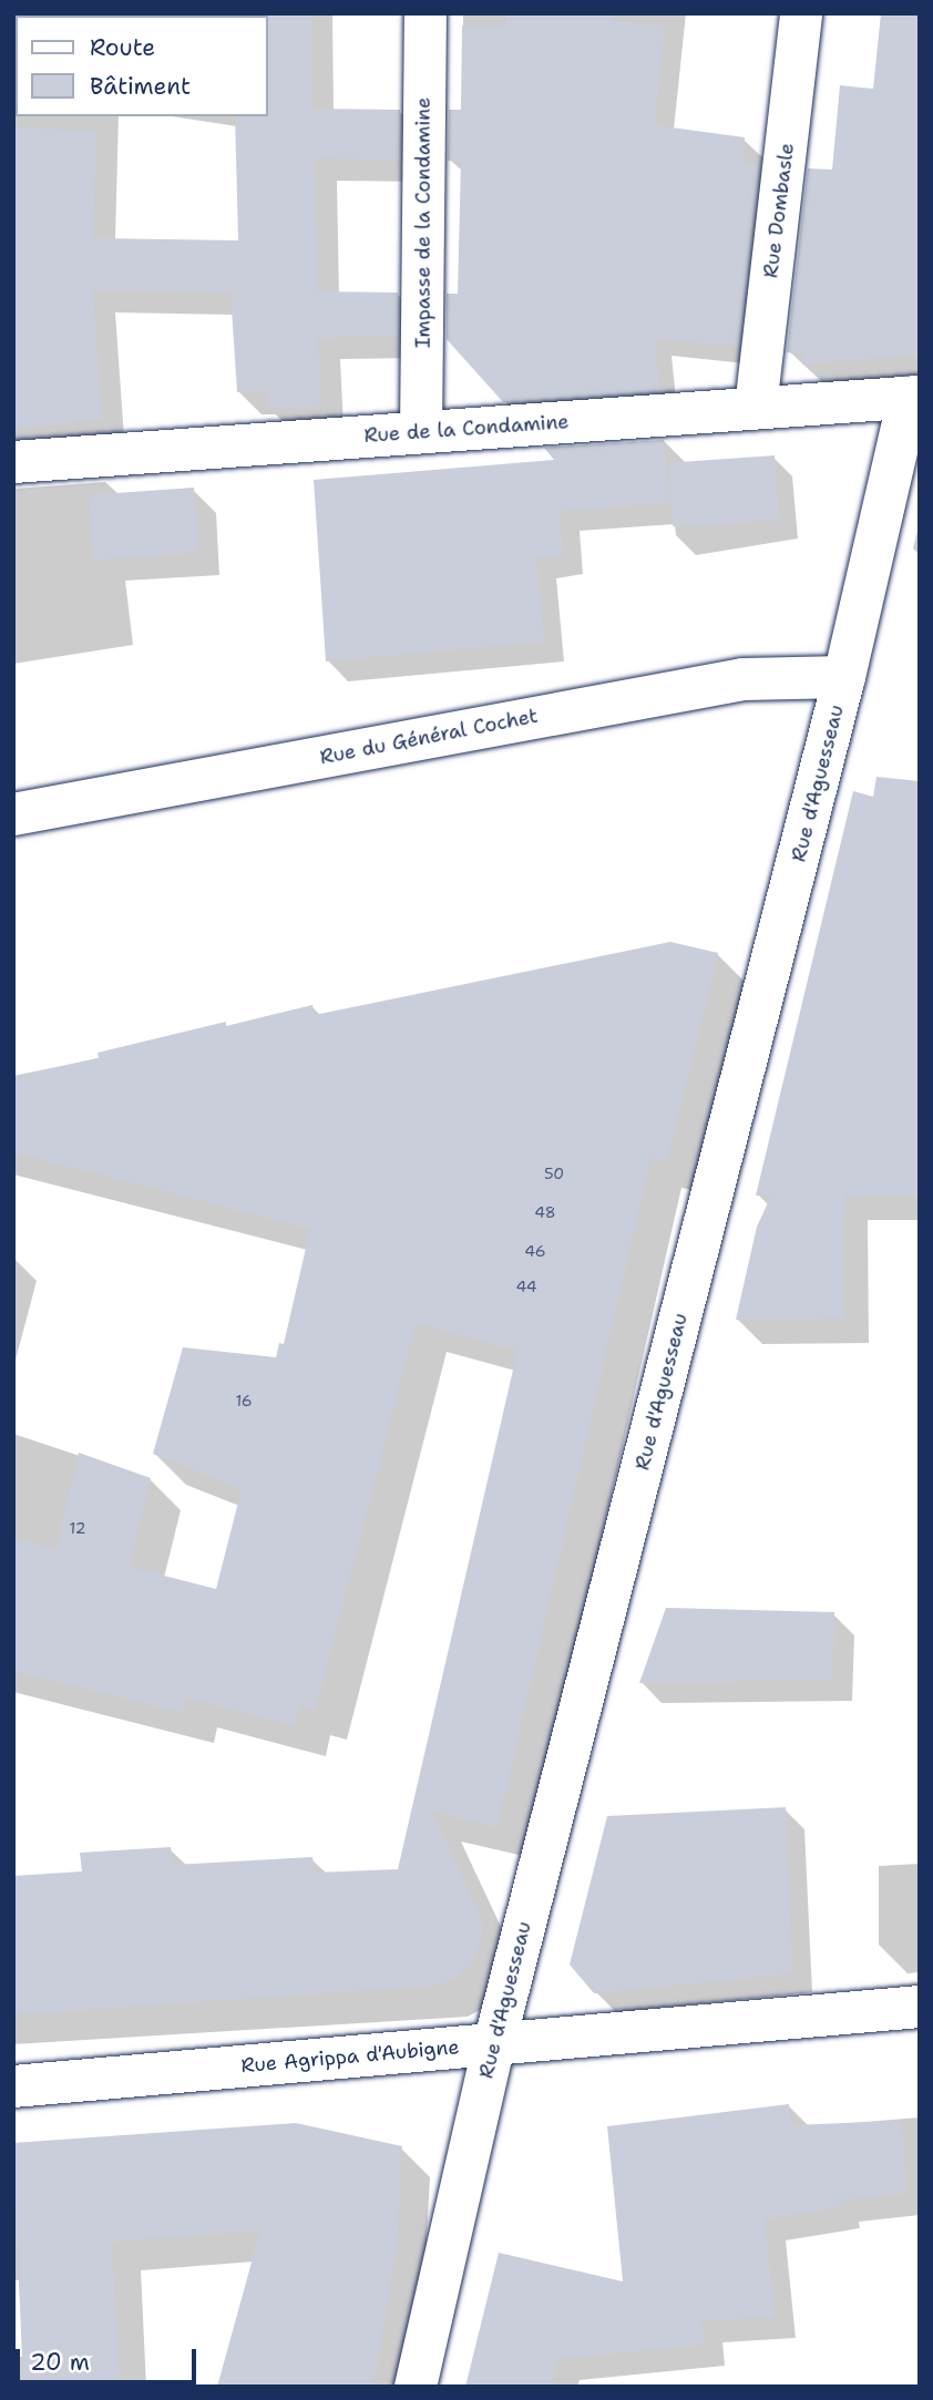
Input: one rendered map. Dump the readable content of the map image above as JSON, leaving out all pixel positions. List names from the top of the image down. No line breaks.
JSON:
{"streets":{"street":["Rue Dombasle","Impasse de la Condamine","Rue de la Condamine","Rue du Général Cochet","Rue d'Aguesseau","Rue Agrippa d'Aubigne"]},"crossings":[["Rue Dombasle","Rue de la Condamine"],["Impasse de la Condamine","Rue de la Condamine"],["Rue de la Condamine","Rue d'Aguesseau"],["Rue du Général Cochet","Rue d'Aguesseau"],["Rue d'Aguesseau","Rue Agrippa d'Aubigne"]],"house_numbers":["50","48","46","44","16","12"],"legend":["Route","Bâtiment"],"scale_bar":"20 m"}
